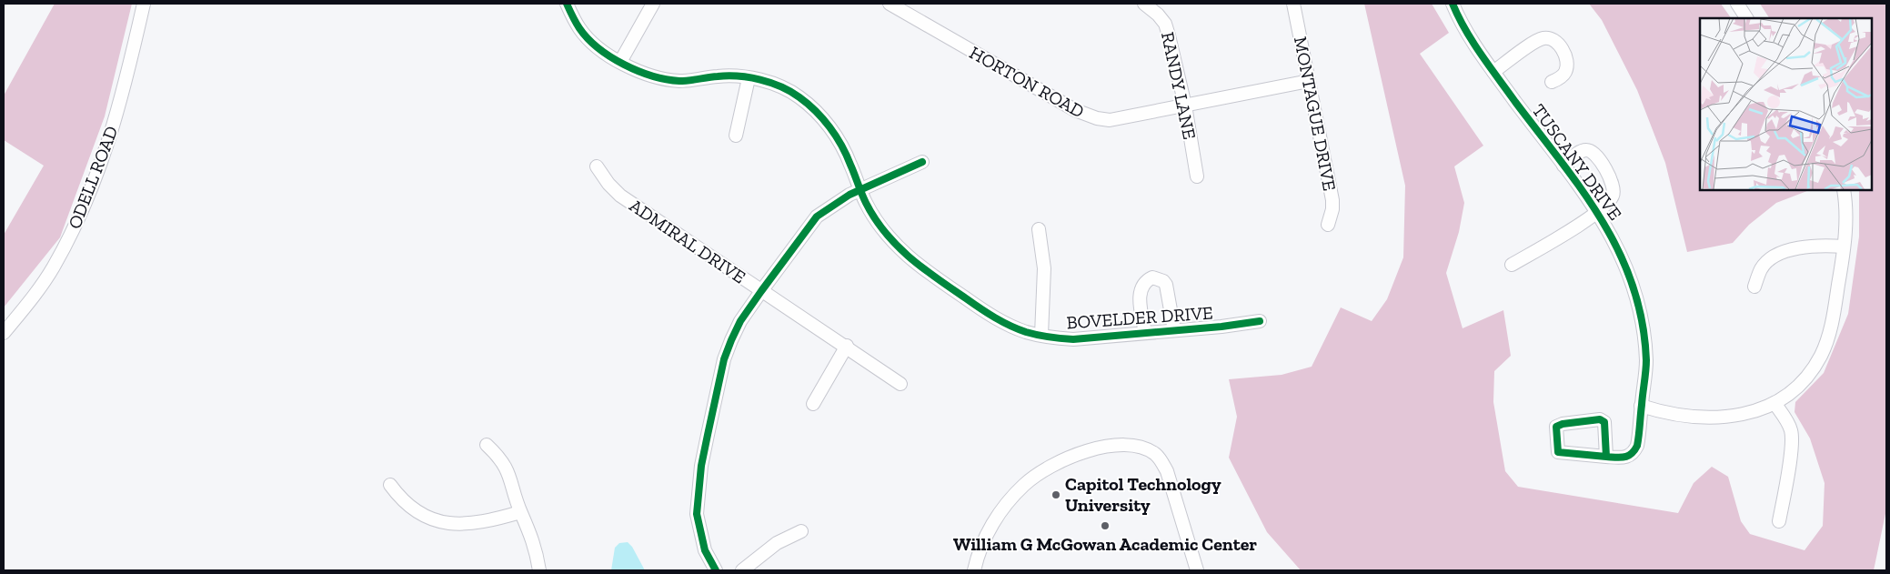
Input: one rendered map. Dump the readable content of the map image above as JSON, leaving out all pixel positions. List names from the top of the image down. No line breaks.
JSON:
{"streets":{"street":["HORTON ROAD","RANDY LANE","MONTAGUE DRIVE","TUSCANY DRIVE","ODELL ROAD","ADMIRAL DRIVE","BOVELDER DRIVE"]},"crossings":[["HORTON ROAD","RANDY LANE"],["HORTON ROAD","MONTAGUE DRIVE"]],"places":["Capitol Technology University","William G McGowan Academic Center"]}
